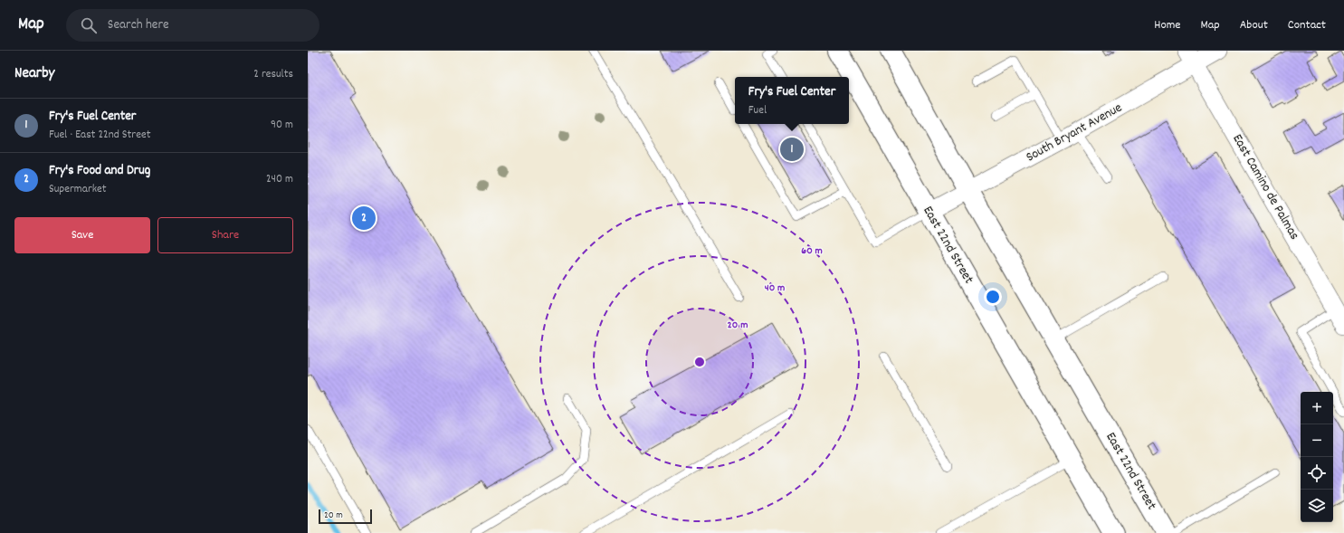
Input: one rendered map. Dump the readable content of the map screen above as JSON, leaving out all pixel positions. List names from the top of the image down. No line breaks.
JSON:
{"streets":{"main road":["East 22nd Street"],"street":["South Bryant Avenue","East Camino de Palmas"]},"crossings":[["South Bryant Avenue","East Camino de Palmas"],["South Bryant Avenue","East 22nd Street"]],"scale_bar":"20 m","page":{"header":"Map","search":"Search here","nav":["Home","Map","About","Contact"],"heading":["Nearby","2 results"],"popup":["Fry's Fuel Center","Fuel"],"list":[{"mark":"1","name":"Fry's Fuel Center","note":"Fuel · East 22nd Street","value":"90 m"},{"mark":"2","name":"Fry's Food and Drug","note":"Supermarket","value":"240 m"}],"pins":["1","2"],"buttons":["Save","Share"],"map_buttons":["+","−"],"scale":"20 m"},"rings":["60 m","40 m","20 m"]}
